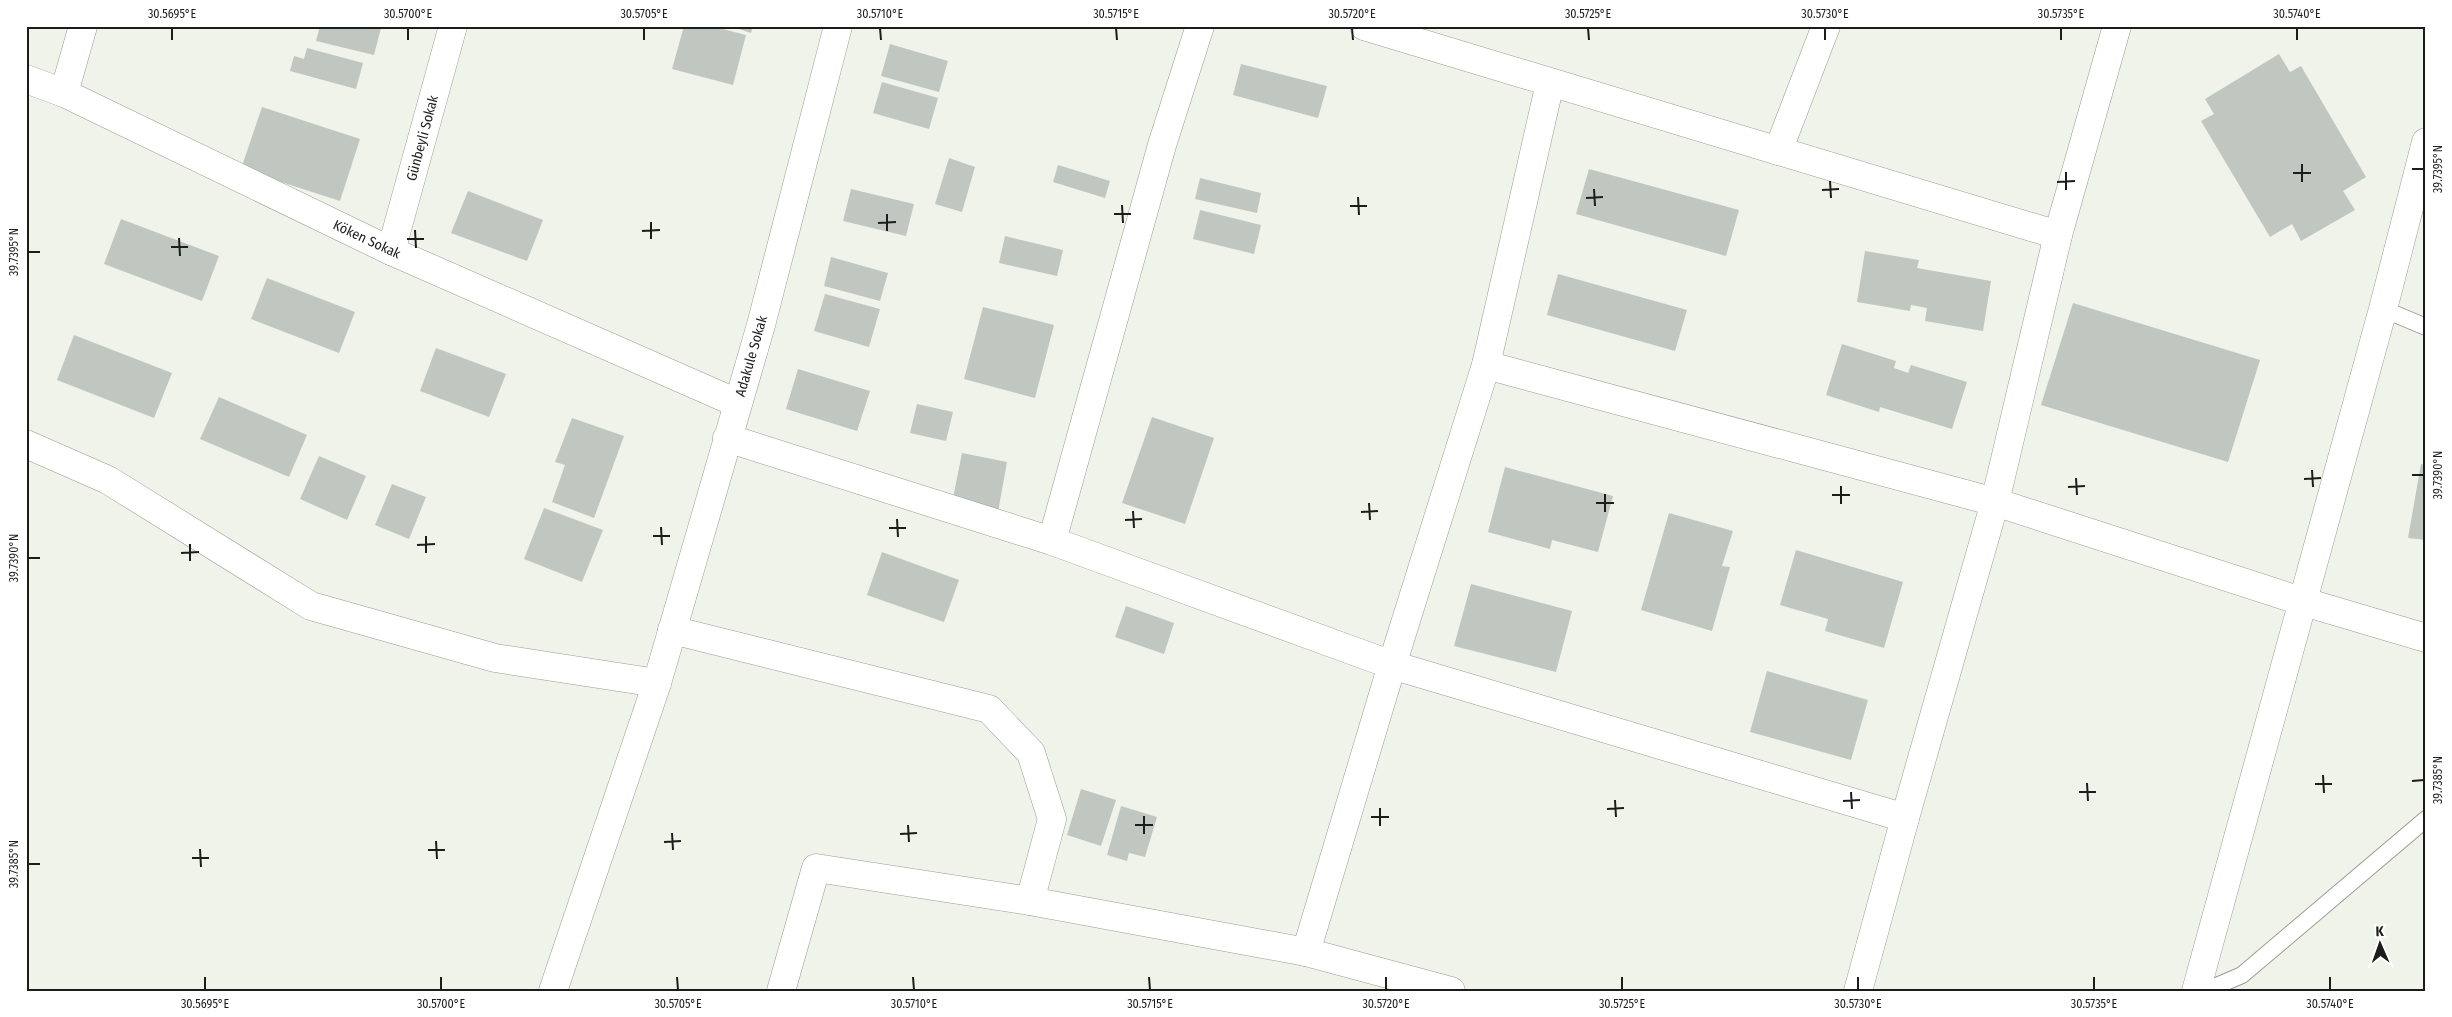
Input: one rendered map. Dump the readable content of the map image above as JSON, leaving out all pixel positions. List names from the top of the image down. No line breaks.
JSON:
{"streets":{"street":["Günbeyli Sokak","Köken Sokak","Adakule Sokak"]},"crossings":[["Günbeyli Sokak","Köken Sokak"],["Köken Sokak","Adakule Sokak"]],"north":"top","coordinates":["30.5695°E","30.5700°E","30.5705°E","30.5710°E","30.5715°E","30.5720°E","30.5725°E","30.5730°E","30.5735°E","30.5740°E","39.7395°N","39.7390°N","39.7385°N"]}
